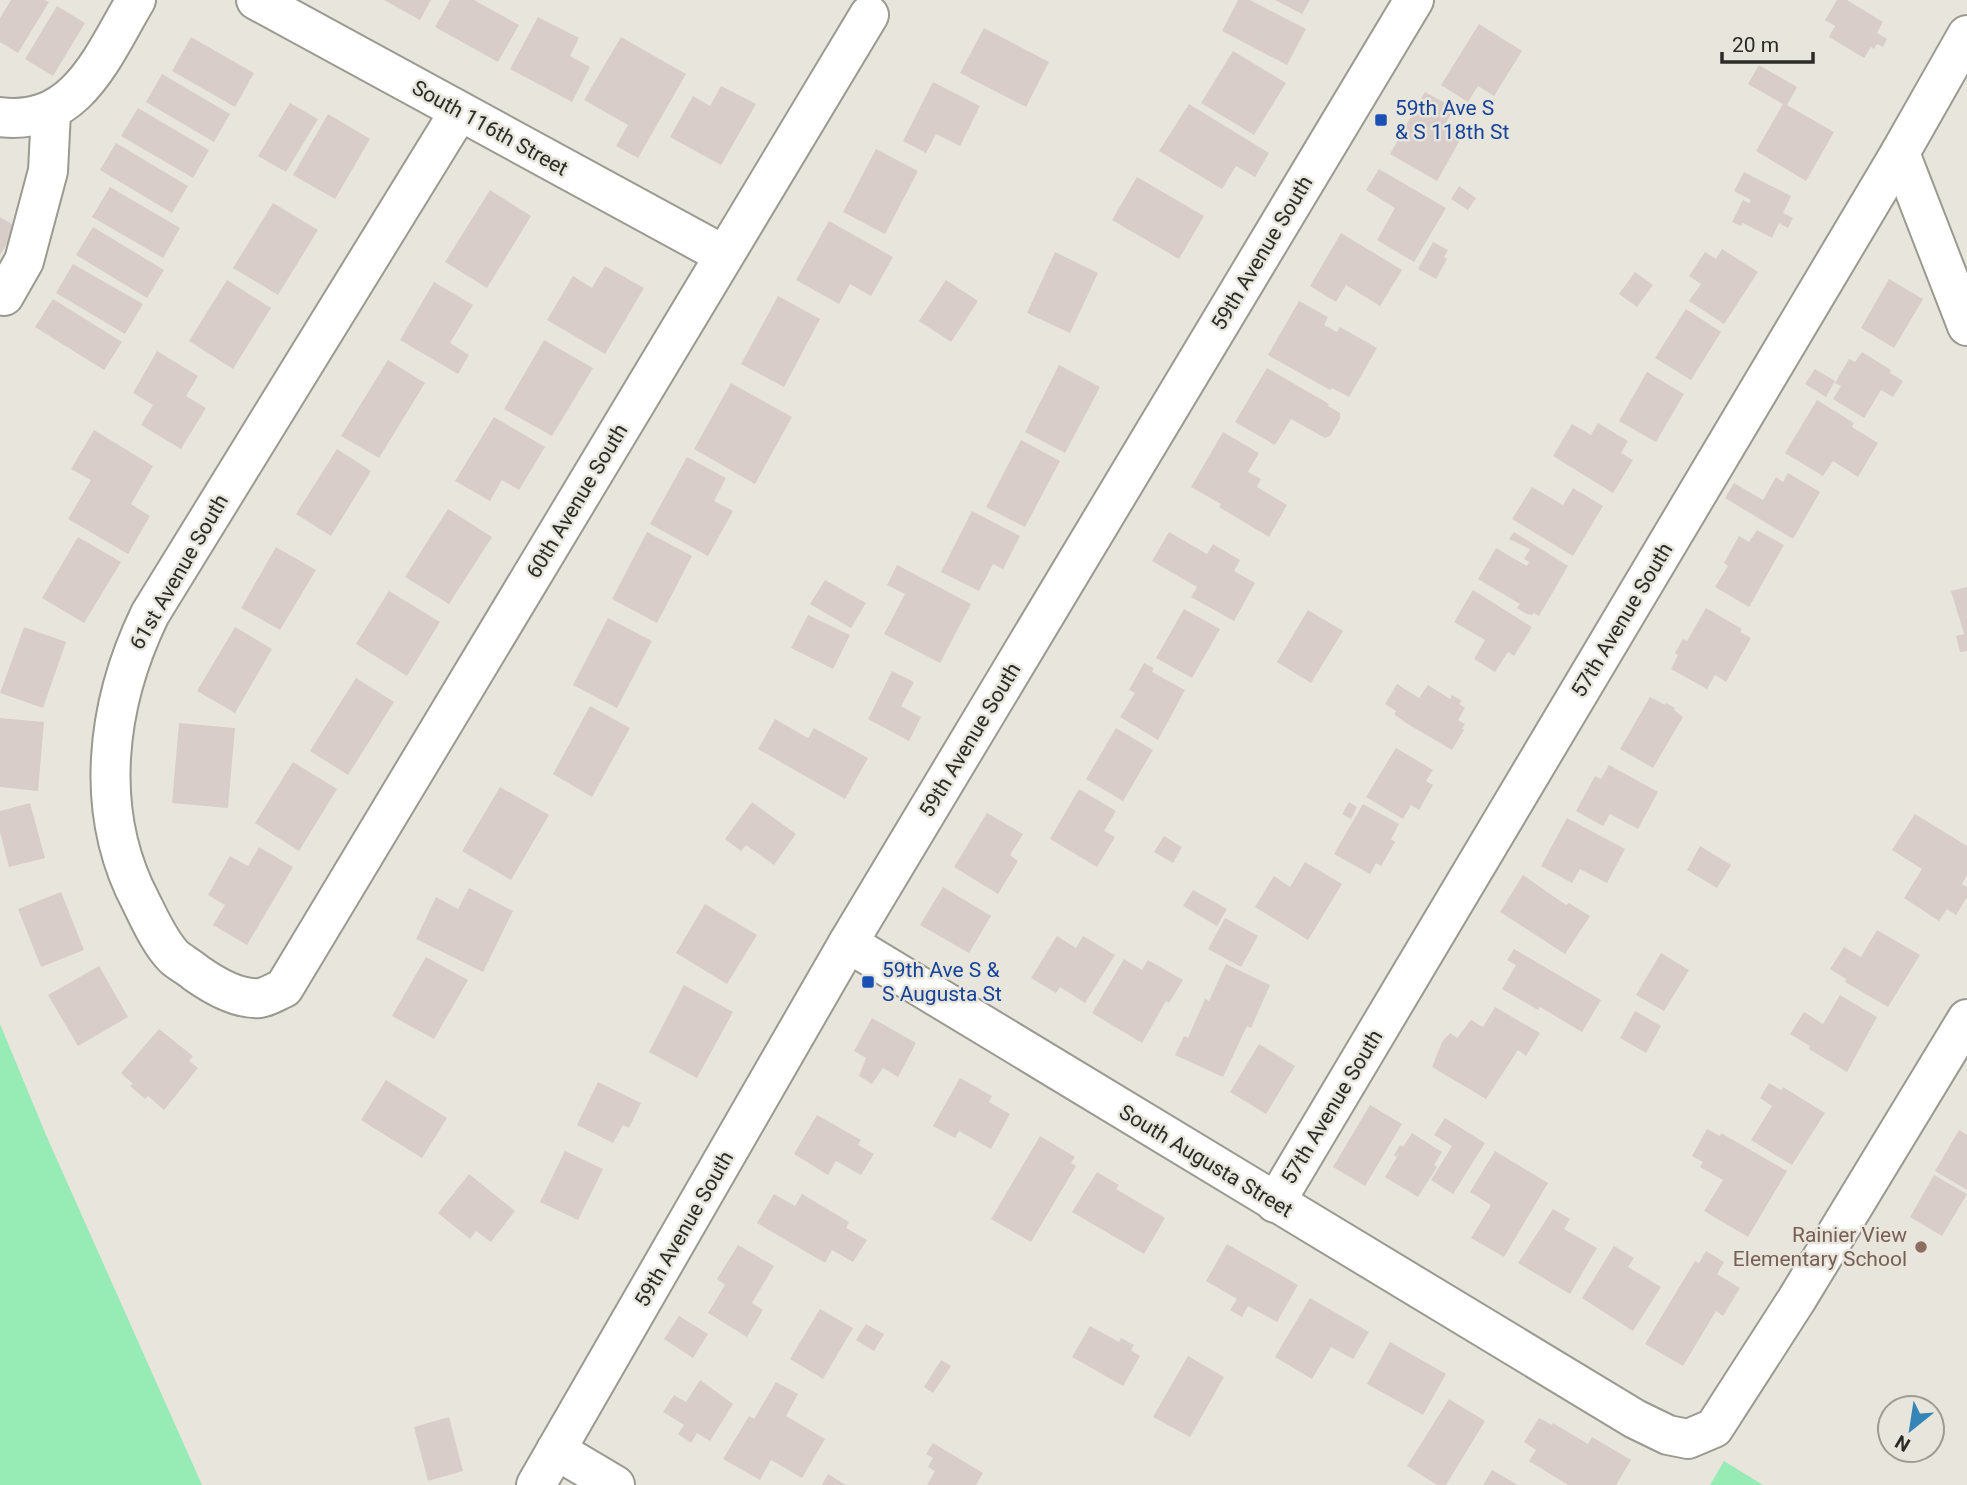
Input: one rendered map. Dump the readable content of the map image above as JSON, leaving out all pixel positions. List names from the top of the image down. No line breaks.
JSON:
{"streets":{"street":["South 116th Street","59th Avenue South","60th Avenue South","61st Avenue South","57th Avenue South","South Augusta Street"]},"crossings":[["South 116th Street","60th Avenue South"],["South 116th Street","61st Avenue South"],["59th Avenue South","South Augusta Street"],["60th Avenue South","61st Avenue South"],["57th Avenue South","South Augusta Street"]],"places":{"transit":["59th Ave S & S 118th St","59th Ave S & S Augusta St"],"other":["Rainier View Elementary School"]},"scale_bar":"20 m","north":"bottom left"}
